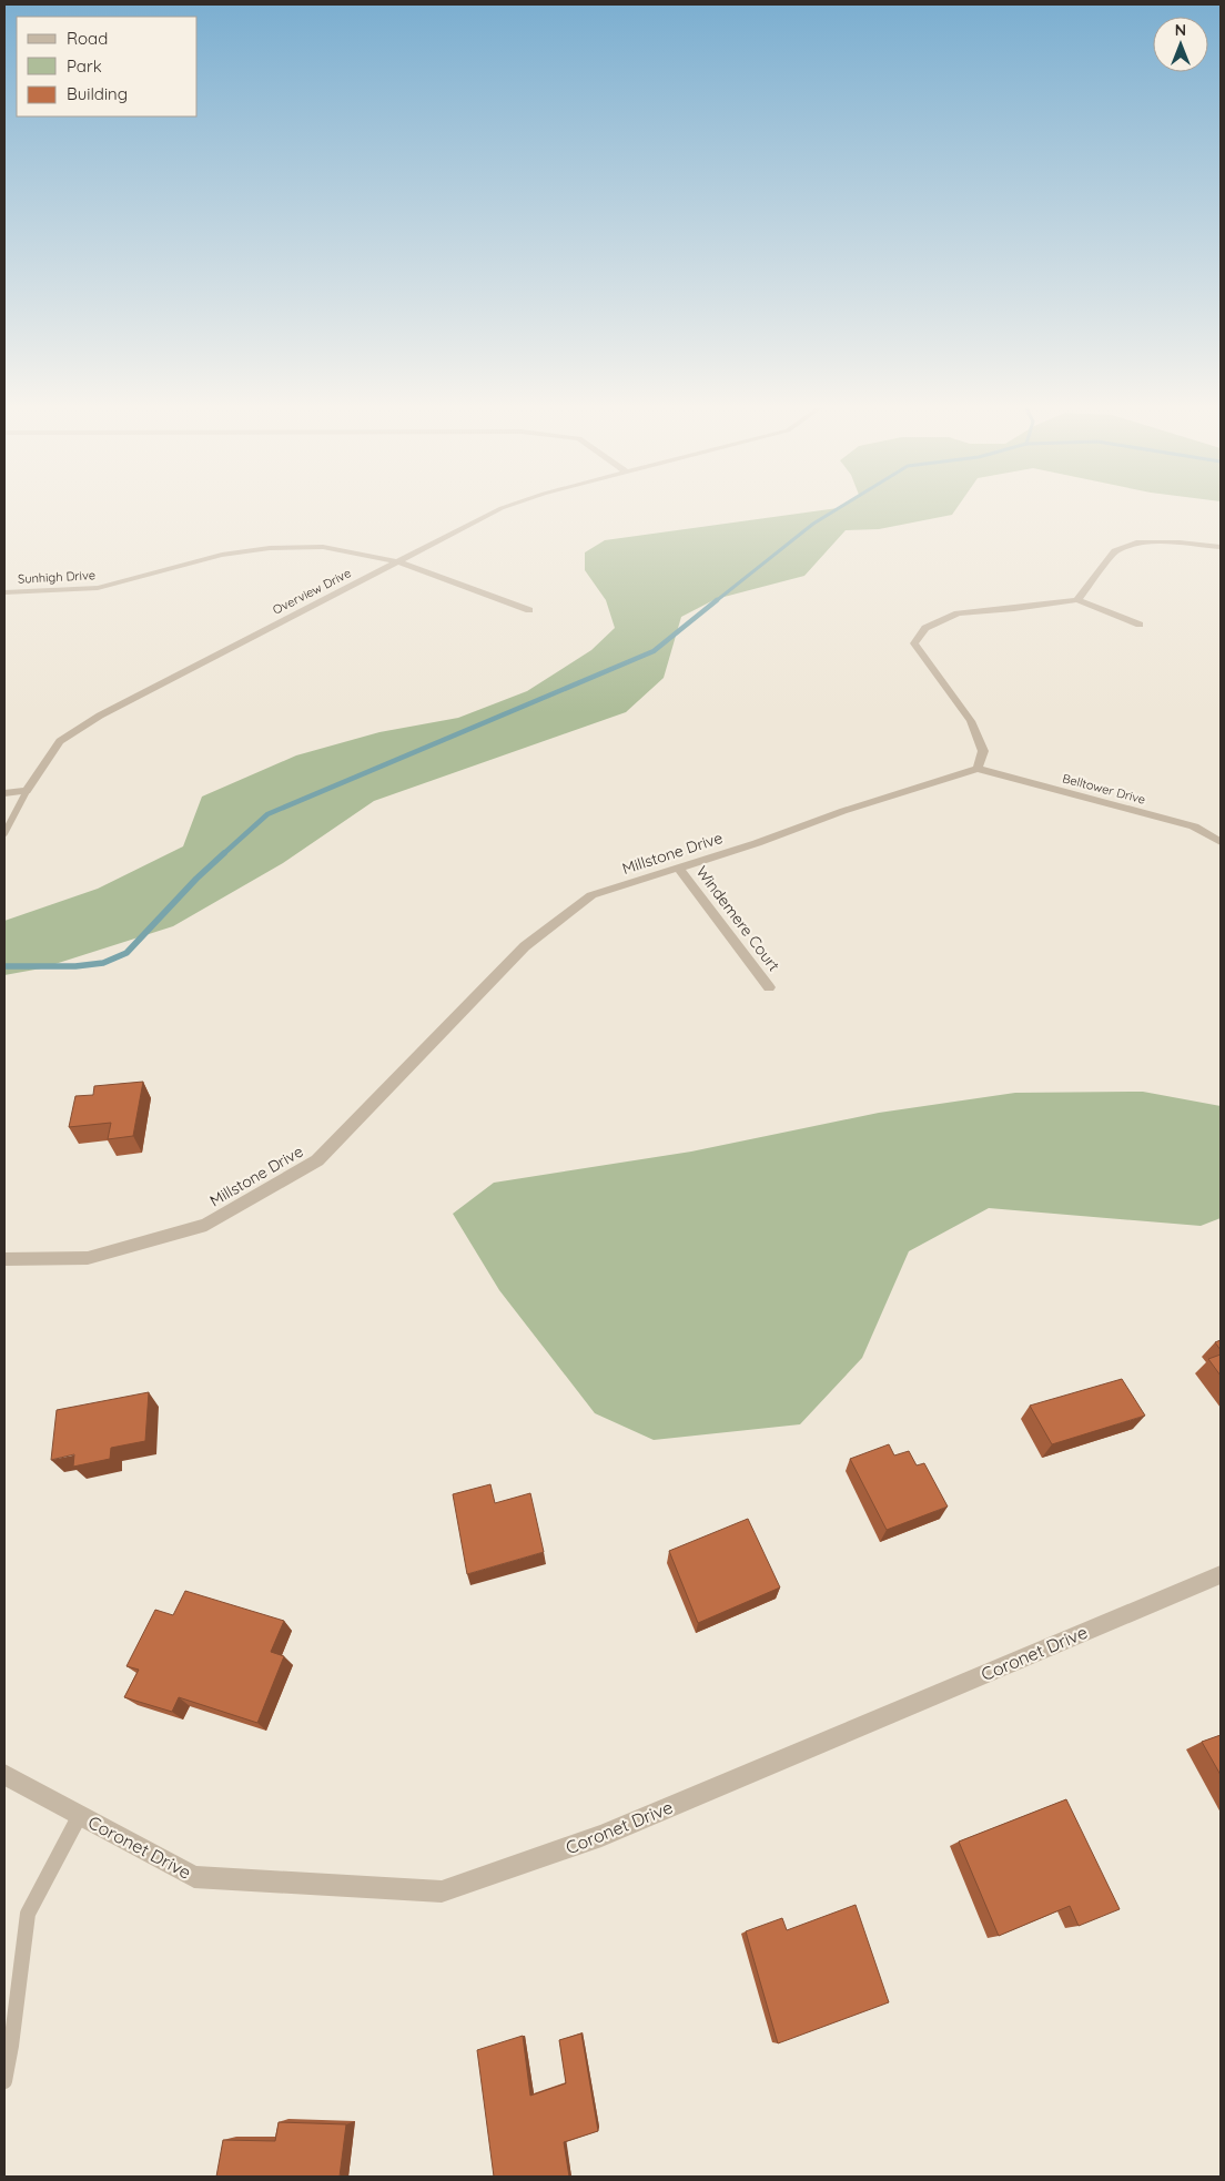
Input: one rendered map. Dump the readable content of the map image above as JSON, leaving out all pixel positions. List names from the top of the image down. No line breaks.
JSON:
{"streets":{"street":["Sunhigh Drive","Overview Drive","Belltower Drive","Millstone Drive","Windemere Court","Coronet Drive"]},"crossings":[["Sunhigh Drive","Overview Drive"],["Belltower Drive","Millstone Drive"],["Millstone Drive","Windemere Court"]],"legend":["Road","Park","Building"],"north":"top"}
